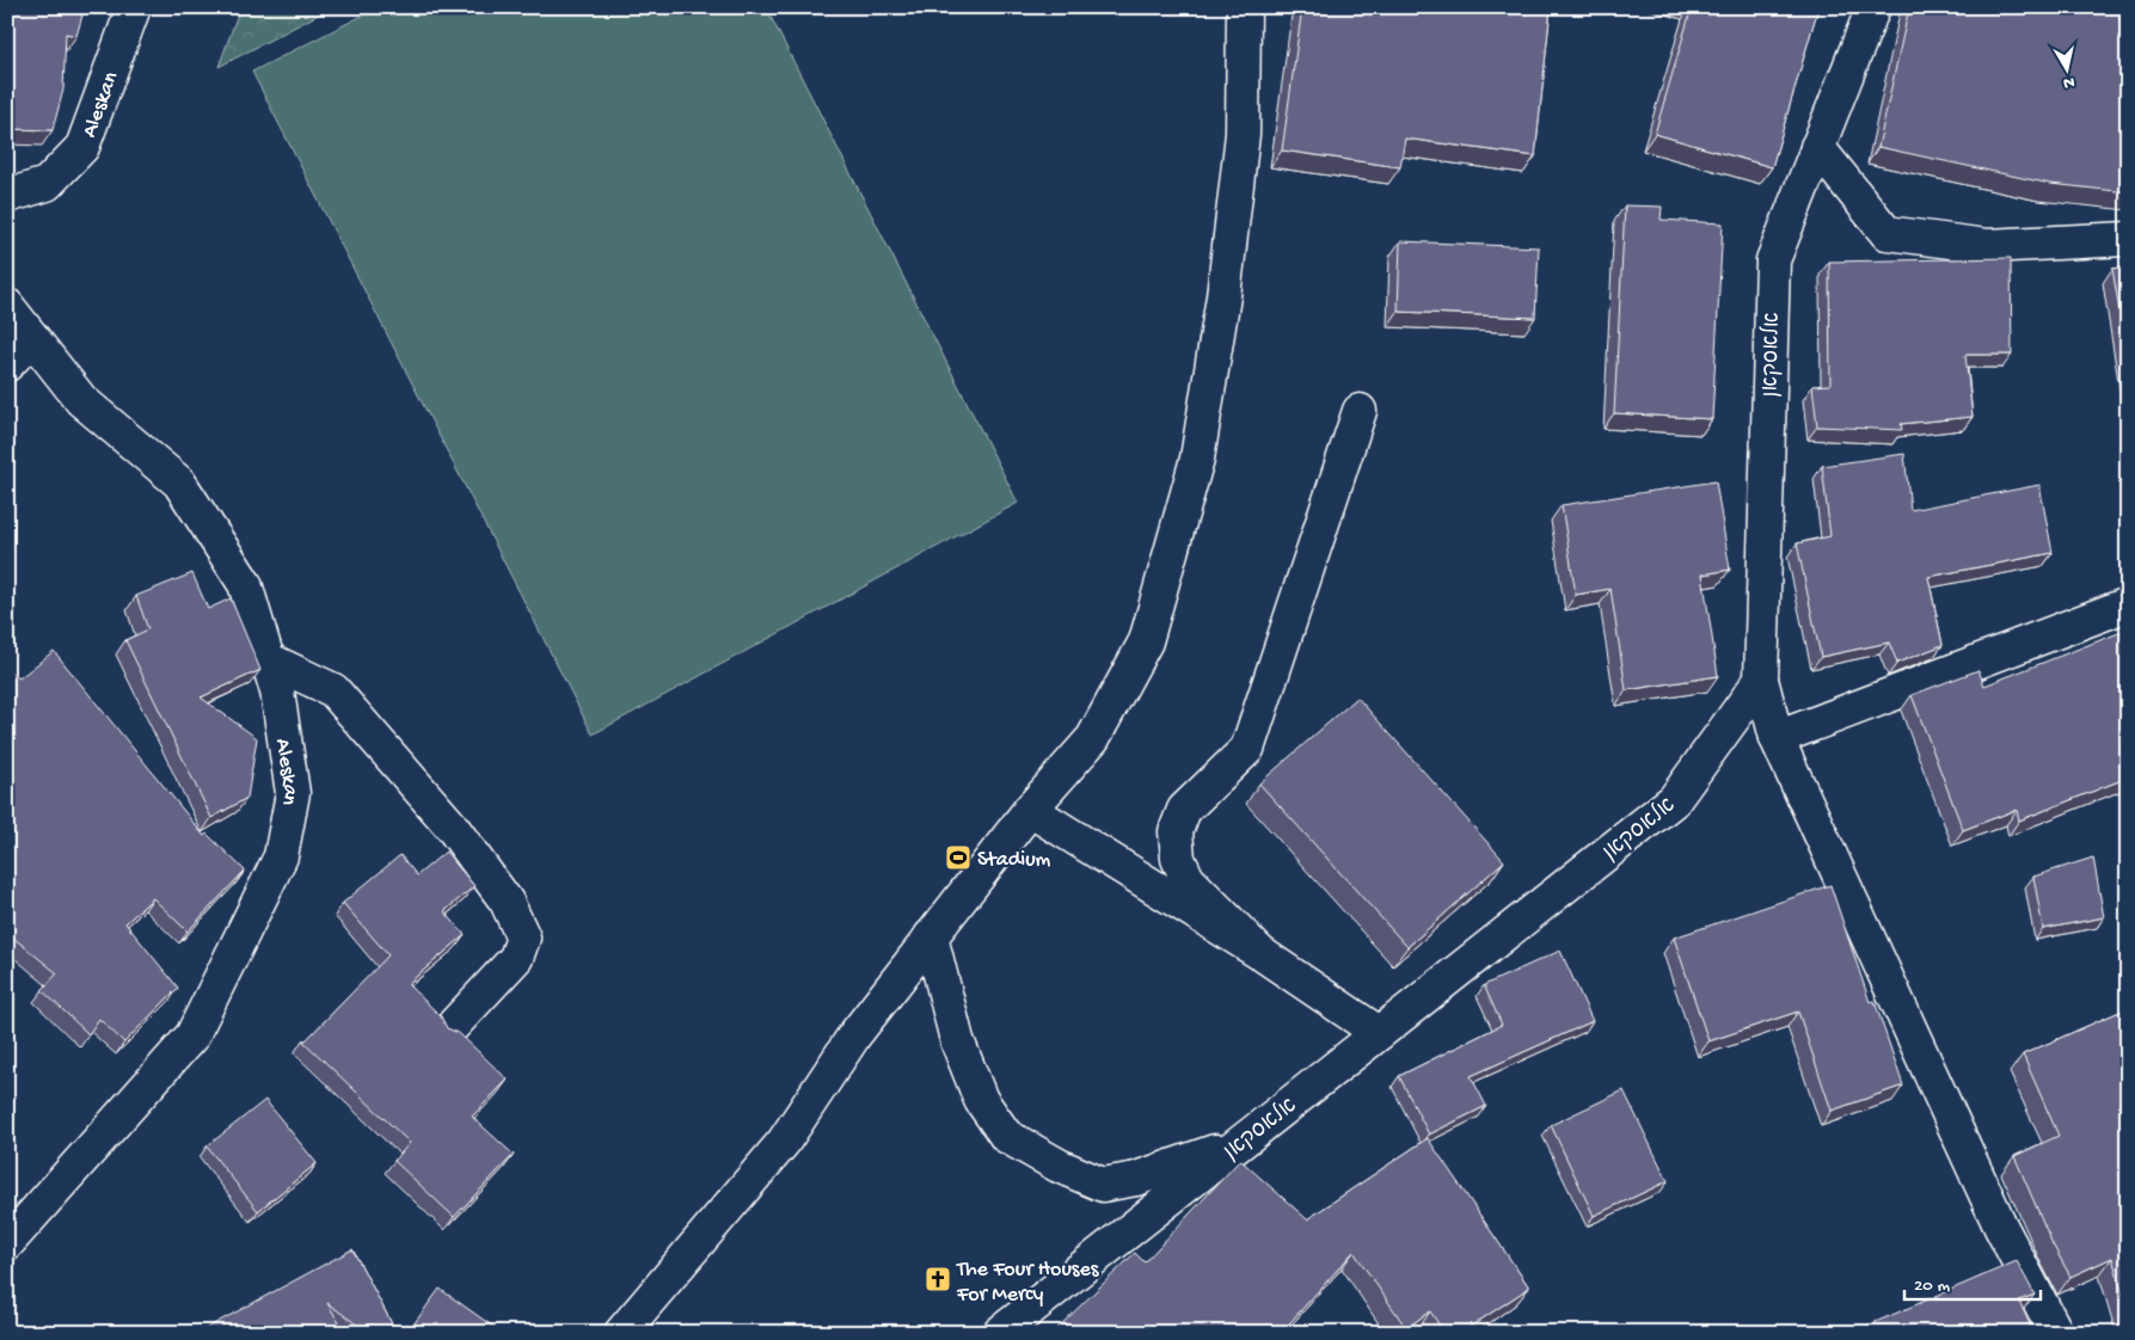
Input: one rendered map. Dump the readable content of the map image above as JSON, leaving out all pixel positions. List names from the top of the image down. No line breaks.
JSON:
{"streets":{"street":["Aleskan","אלאסקאן"]},"places":{"sports":["Stadium"],"church":["The Four Houses For Mercy"]},"scale_bar":"20 m","north":"bottom"}
